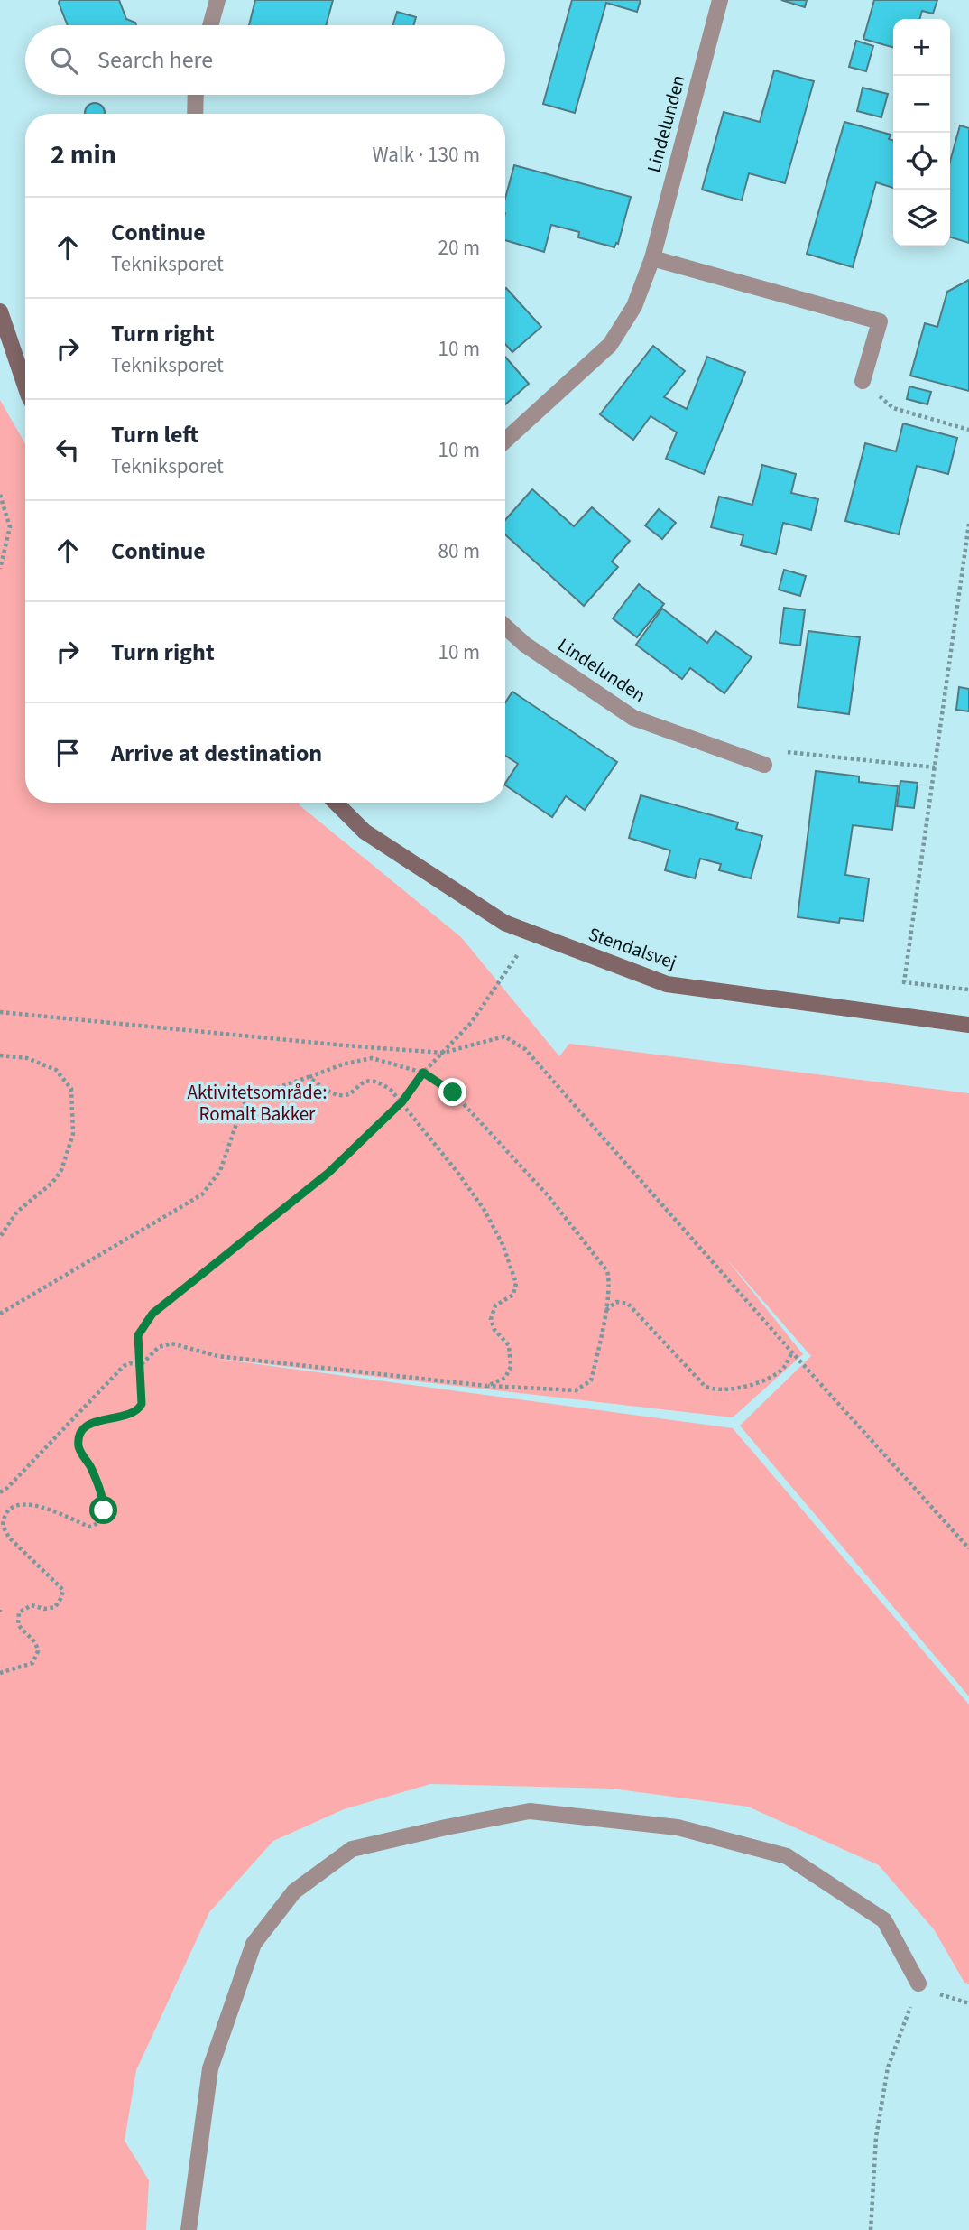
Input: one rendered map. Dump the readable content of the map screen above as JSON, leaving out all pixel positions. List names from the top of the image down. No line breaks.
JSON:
{"streets":{"street":["Lindelunden","Stendalsvej"]},"parks":["Aktivitetsområde: Romalt Bakker"],"page":{"map_buttons":["+","−"],"search":"Search here","heading":["2 min","Walk · 130 m"],"list":[["Continue","Tekniksporet","20 m"],["Turn right","Tekniksporet","10 m"],["Turn left","Tekniksporet","10 m"],["Continue","80 m"],["Turn right","10 m"],"Arrive at destination"]}}
